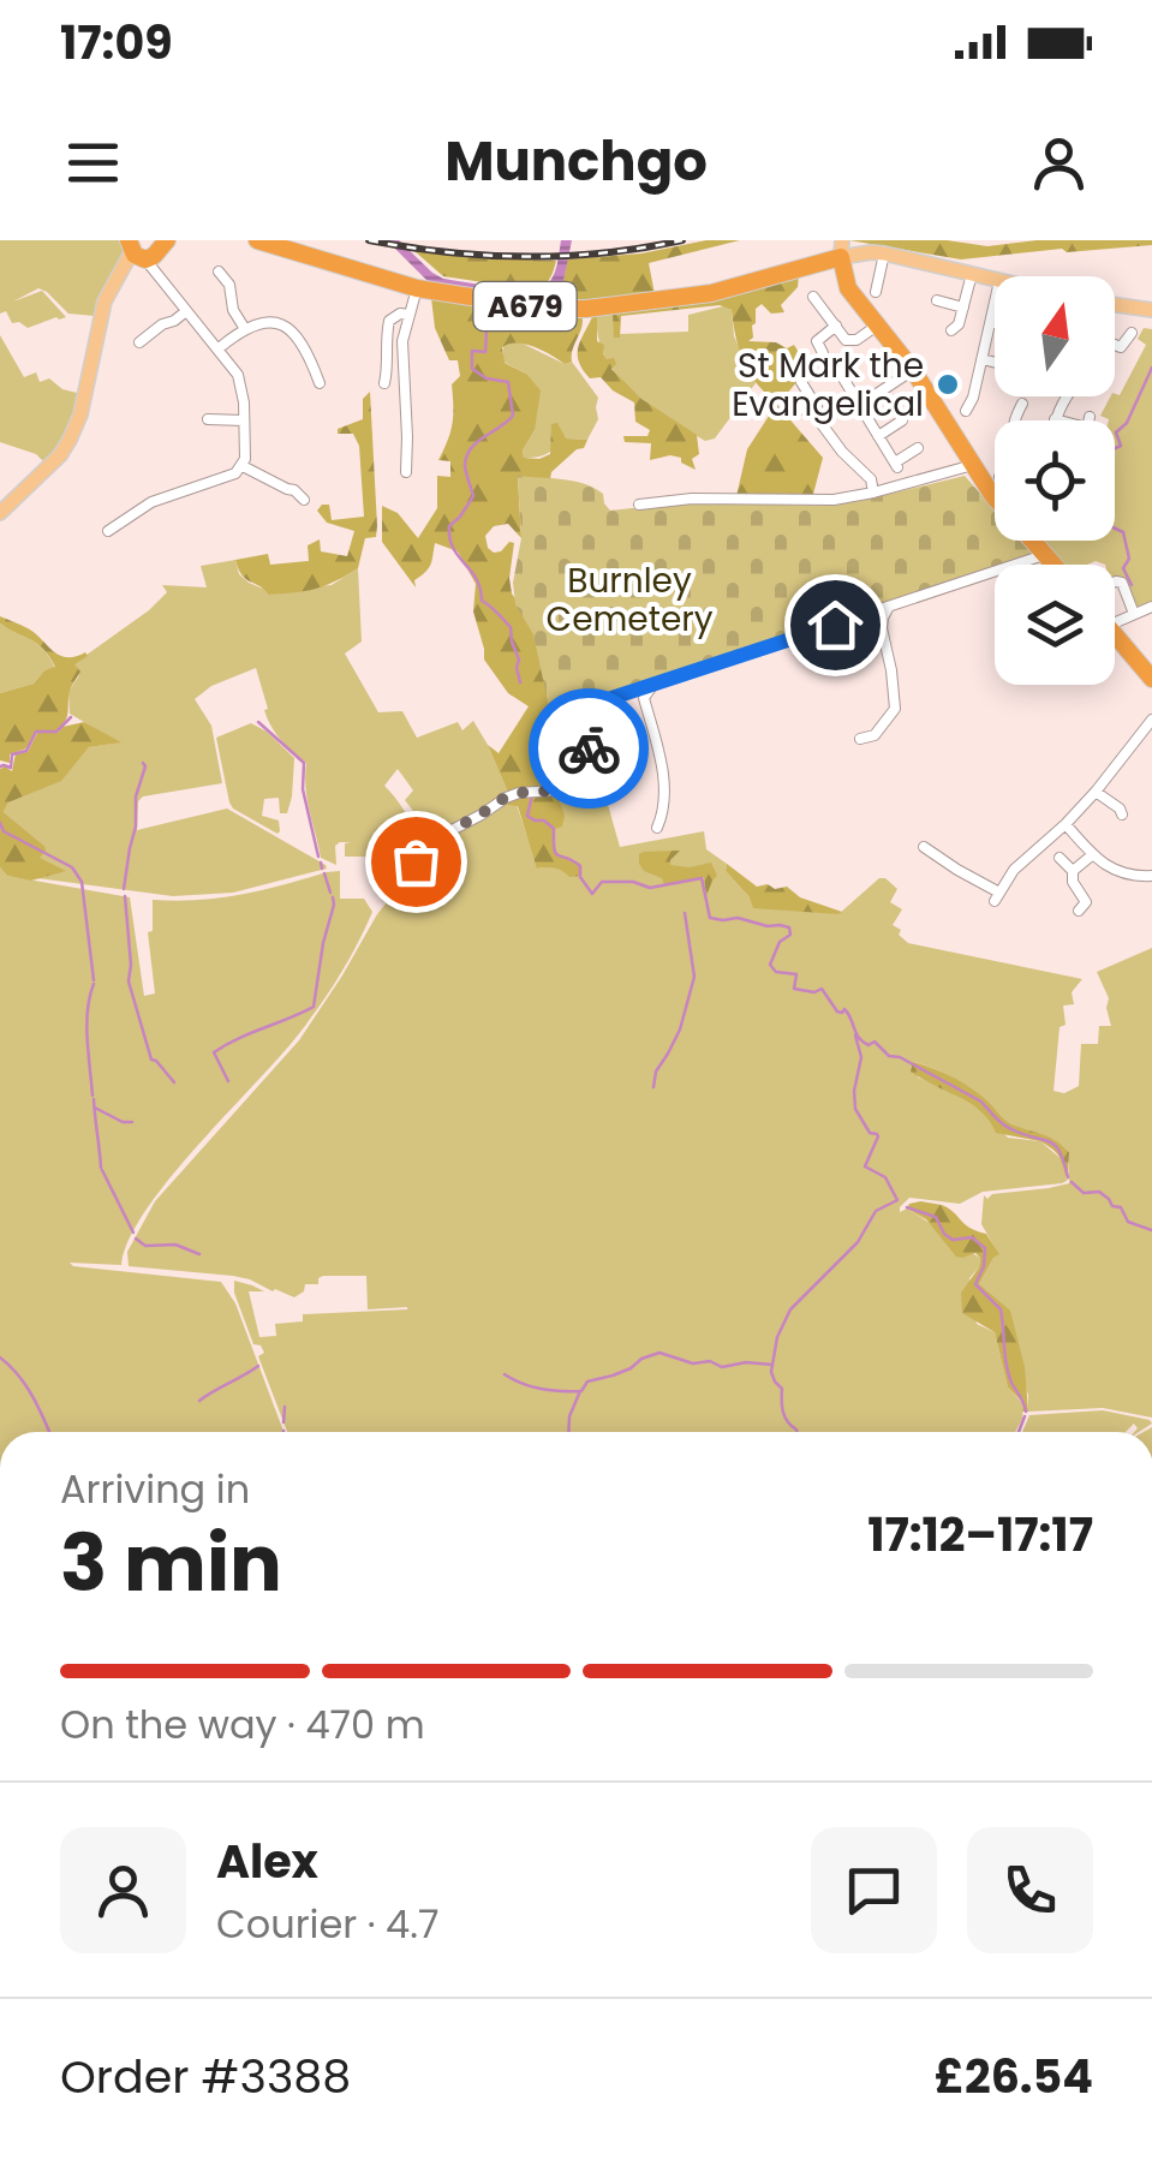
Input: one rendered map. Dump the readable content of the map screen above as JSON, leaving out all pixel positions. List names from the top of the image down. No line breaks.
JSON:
{"streets":{"highway":["A679"]},"parks":["Burnley Cemetery"],"places":["St Mark the Evangelical"],"north":"top","page":{"status":"17:09","header":"Munchgo","heading":["3 min","Arriving in","17:12–17:17"],"panel":["Alex","Courier · 4.7","Order #3388","£26.54"],"bar":"On the way · 470 m"}}
